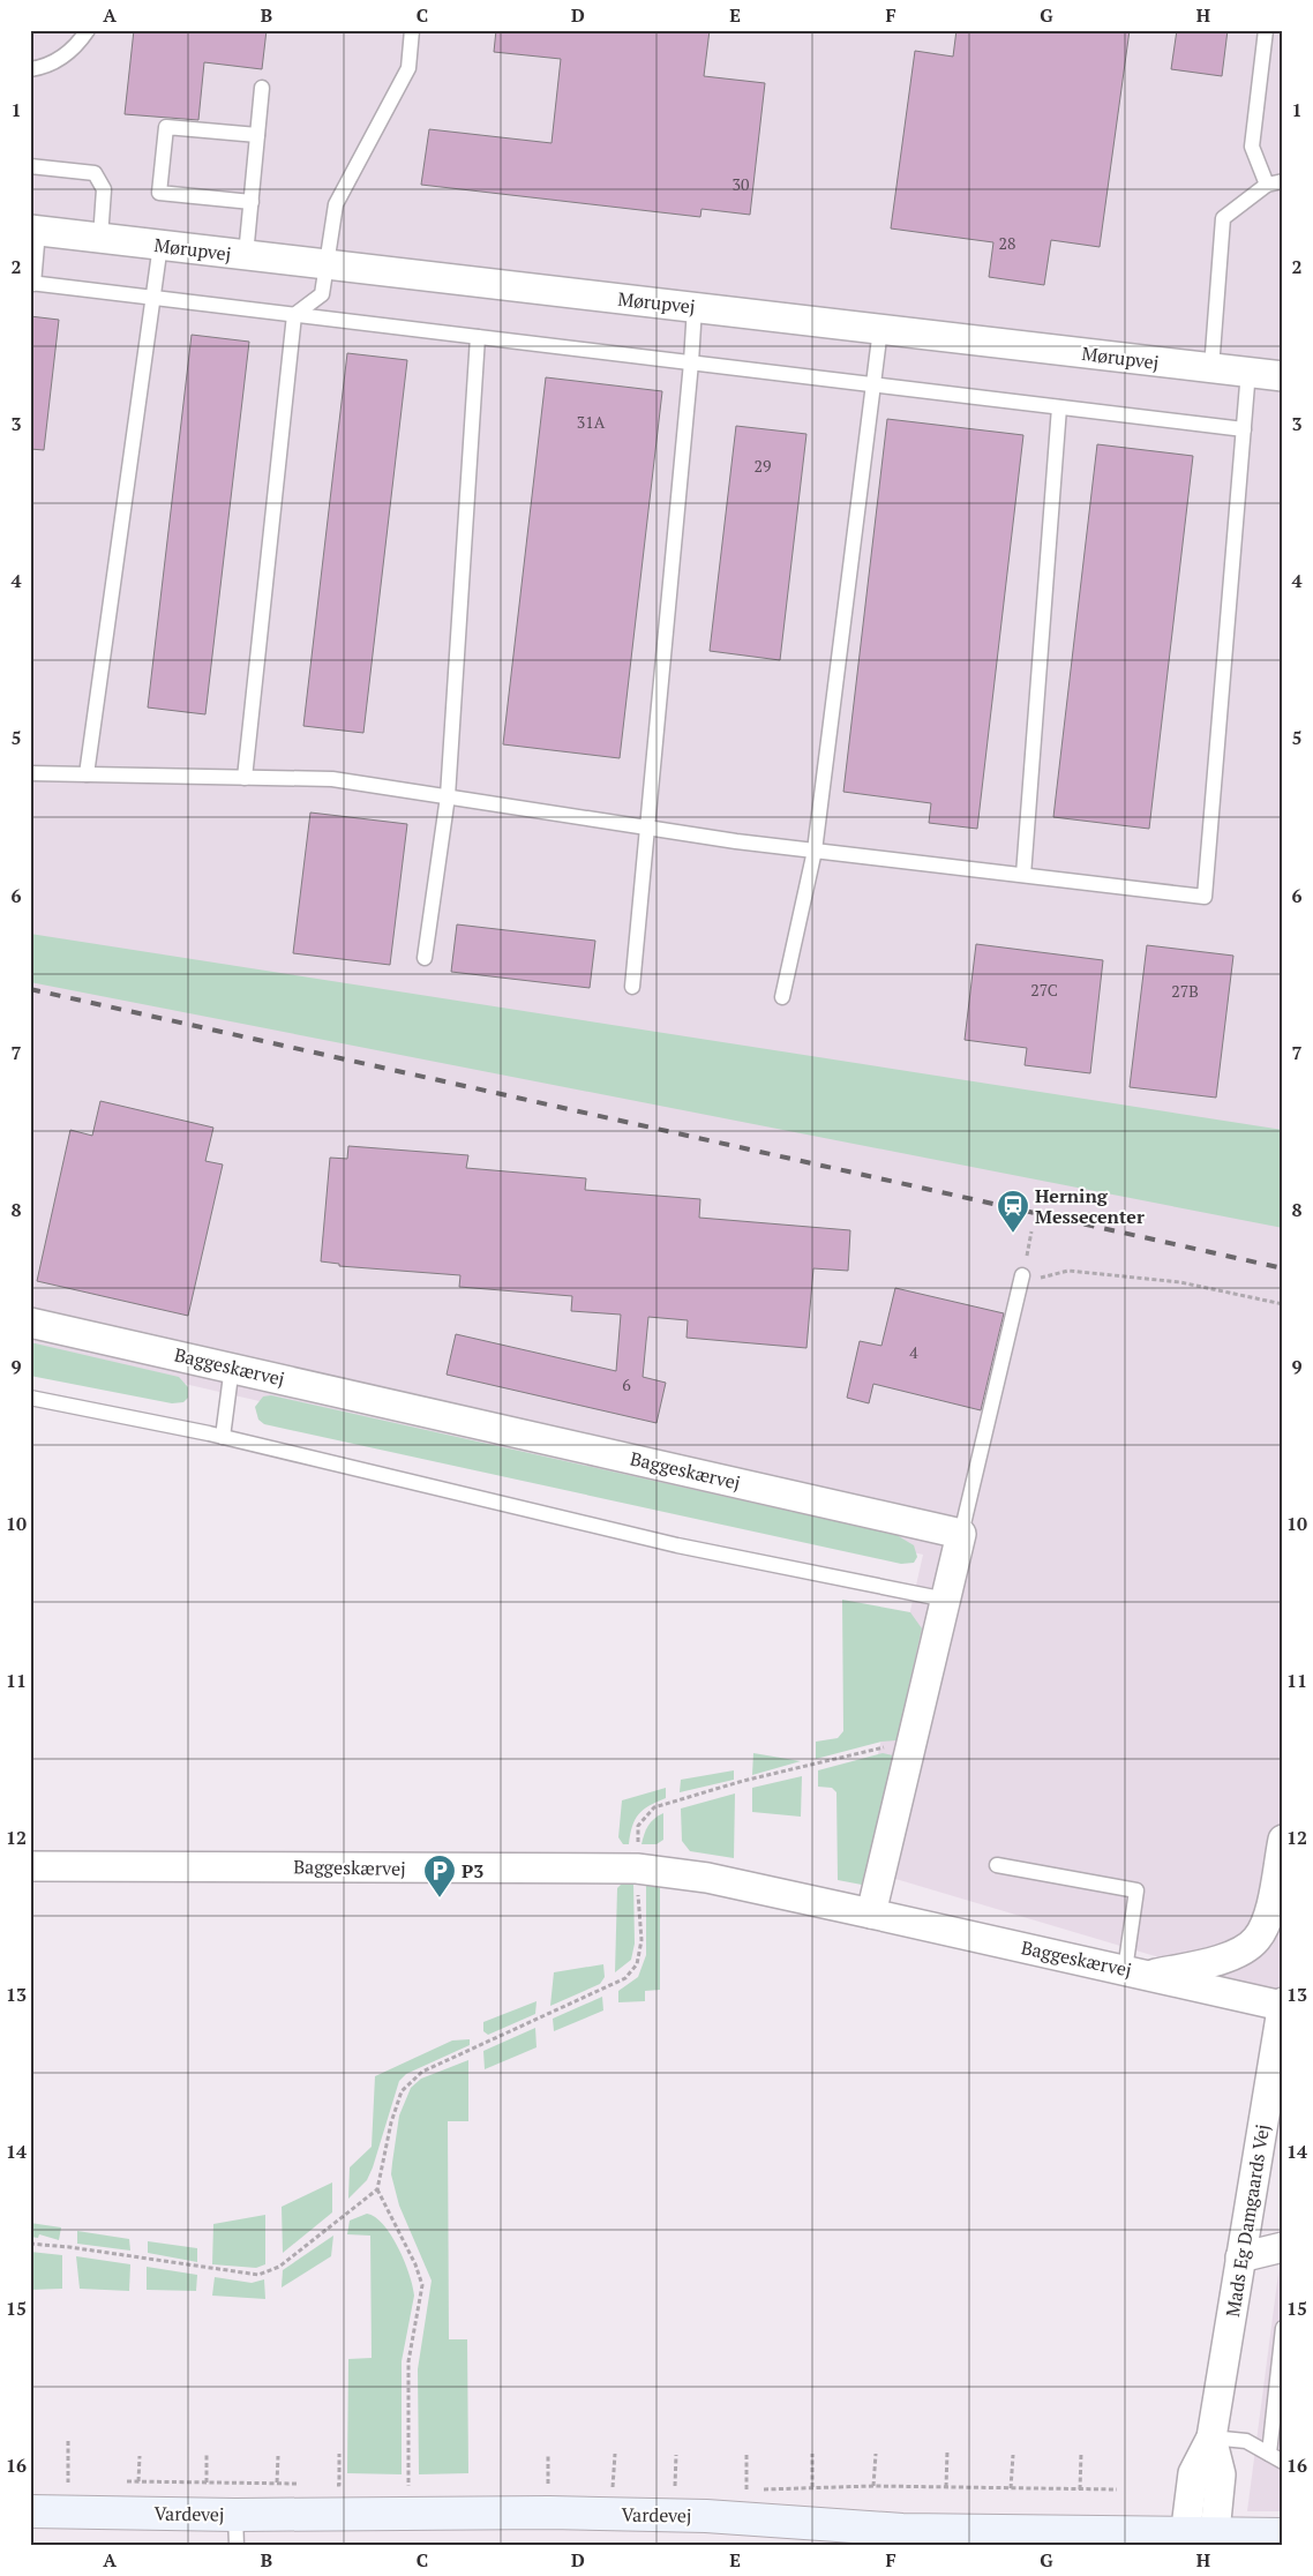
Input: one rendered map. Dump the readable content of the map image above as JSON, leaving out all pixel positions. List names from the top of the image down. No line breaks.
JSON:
{"streets":{"street":["Mørupvej","Baggeskærvej","Mads Eg Damgaards Vej","Vardevej"]},"crossings":[["Baggeskærvej","Mads Eg Damgaards Vej"],["Mads Eg Damgaards Vej","Vardevej"]],"places":{"station":["Herning Messecenter"],"parking":["P3"]},"house_numbers":["30","28","31A","29","27C","27B","4","6"],"grid":{"columns":["A","B","C","D","E","F","G","H"],"rows":["1","2","3","4","5","6","7","8","9","10","11","12","13","14","15","16"]}}
